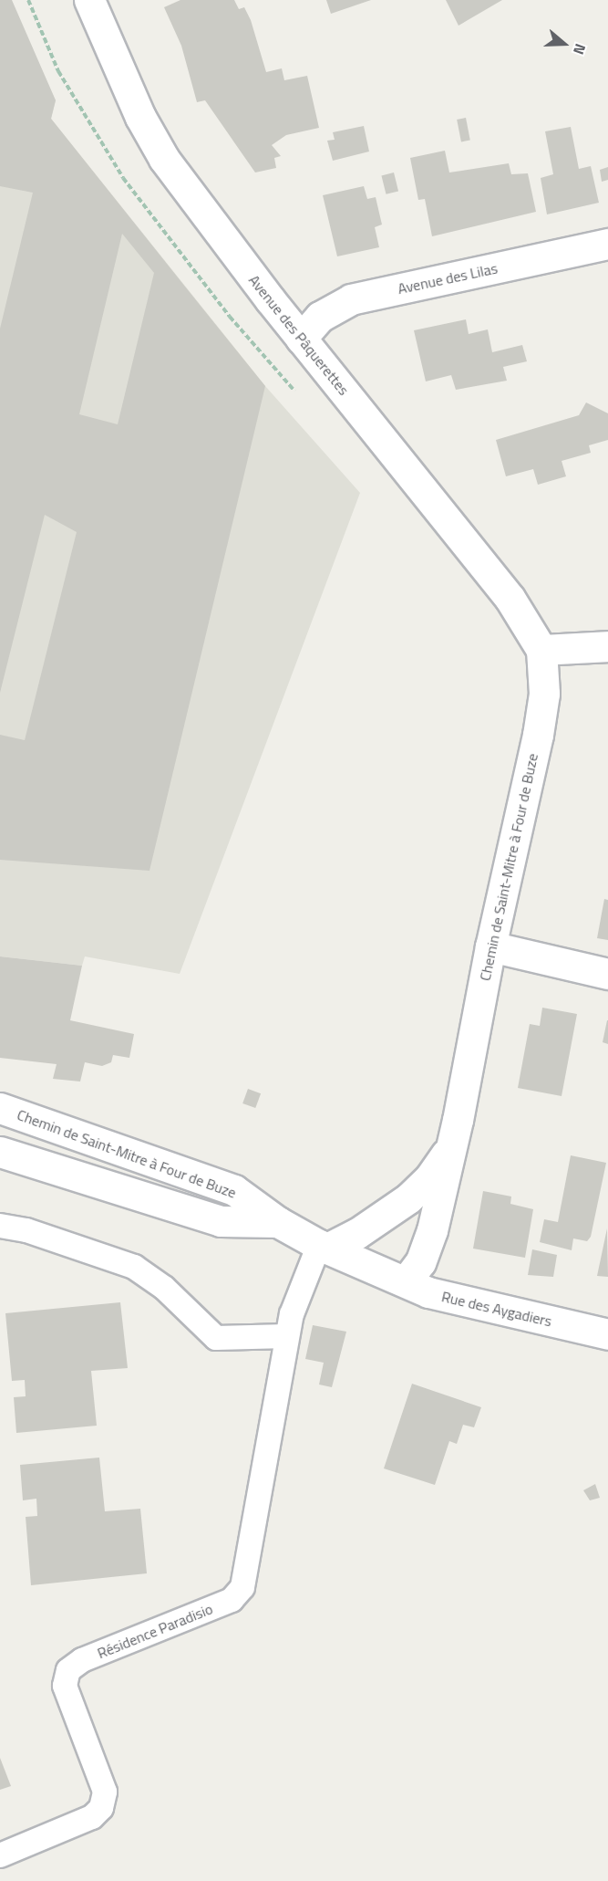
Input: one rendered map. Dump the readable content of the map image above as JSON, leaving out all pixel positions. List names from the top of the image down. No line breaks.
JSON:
{"streets":{"street":["Avenue des Lilas","Avenue des Pâquerettes","Chemin de Saint-Mitre à Four de Buze","Rue des Aygadiers"],"lane":["Résidence Paradisio"]},"crossings":[["Avenue des Lilas","Avenue des Pâquerettes"],["Avenue des Pâquerettes","Chemin de Saint-Mitre à Four de Buze"],["Chemin de Saint-Mitre à Four de Buze","Rue des Aygadiers"],["Chemin de Saint-Mitre à Four de Buze","Résidence Paradisio"],["Rue des Aygadiers","Résidence Paradisio"]],"north":"right"}
